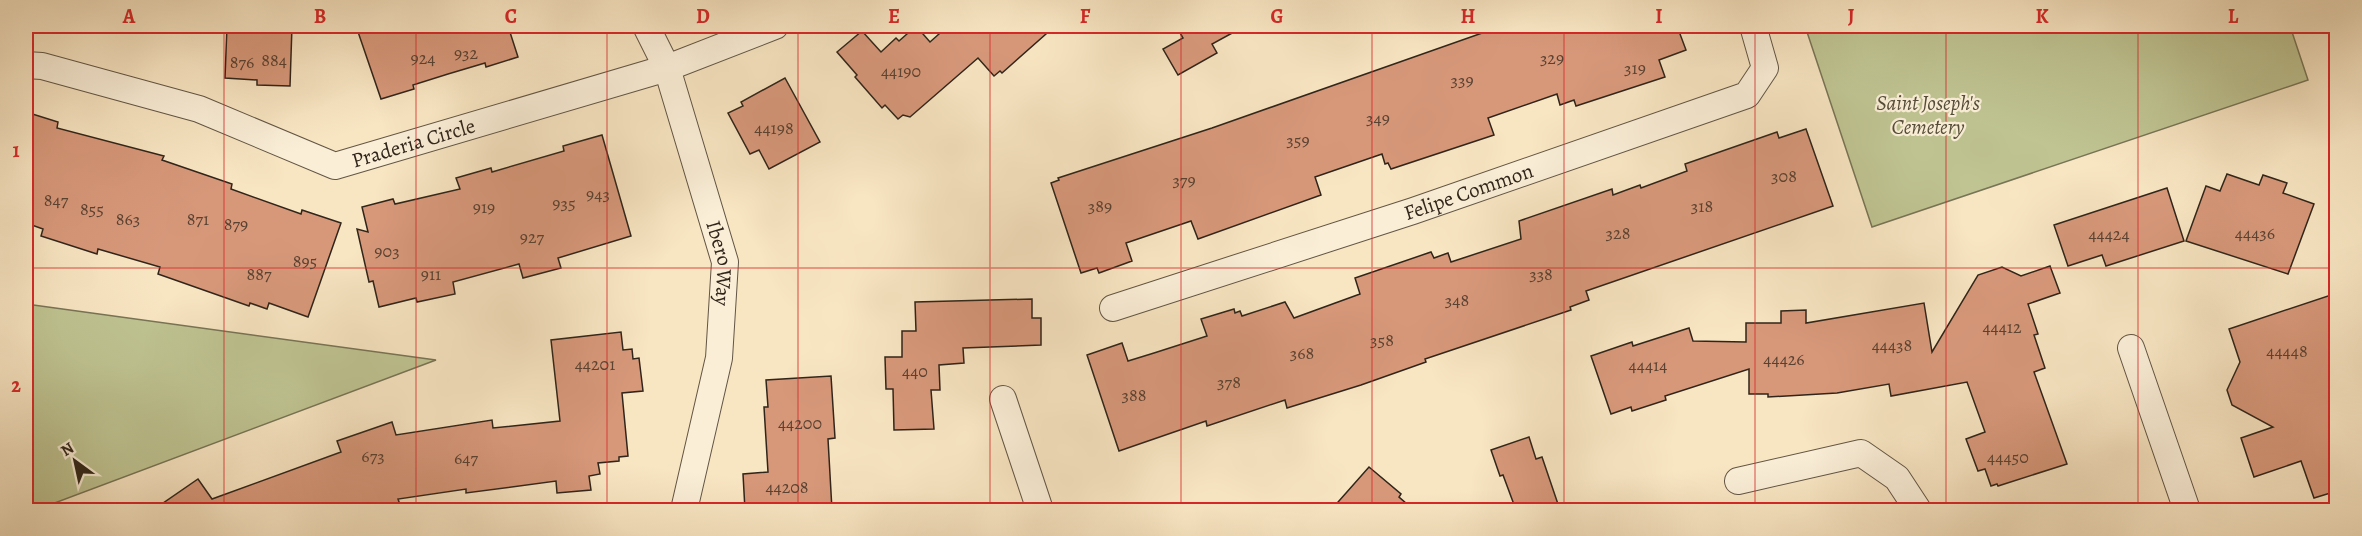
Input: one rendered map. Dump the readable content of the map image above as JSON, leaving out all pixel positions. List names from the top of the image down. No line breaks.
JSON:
{"streets":{"street":["Praderia Circle","Felipe Common","Ibero Way"]},"crossings":[["Praderia Circle","Ibero Way"]],"parks":["Saint Joseph's Cemetery"],"house_numbers":["932","924","329","884","876","319","44190","339","349","44198","359","308","379","943","847","935","389","318","919","855","863","871","879","328","44436","44424","927","903","895","887","911","338","348","44412","358","44438","44448","368","44426","44201","44414","440","378","388","44200","673","44450","647","44208"],"north":"top left","grid":{"columns":["A","B","C","D","E","F","G","H","I","J","K","L"],"rows":["1","2"]}}
